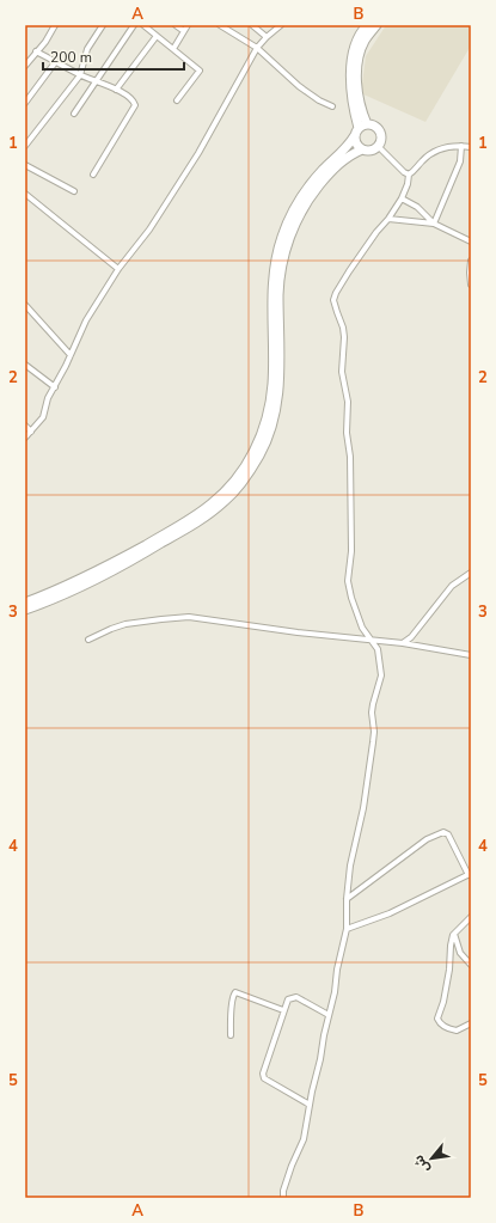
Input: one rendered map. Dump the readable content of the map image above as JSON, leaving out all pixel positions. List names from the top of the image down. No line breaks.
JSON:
{"scale_bar":"200 m","north":"bottom left","grid":{"columns":["A","B"],"rows":["1","2","3","4","5"]}}
